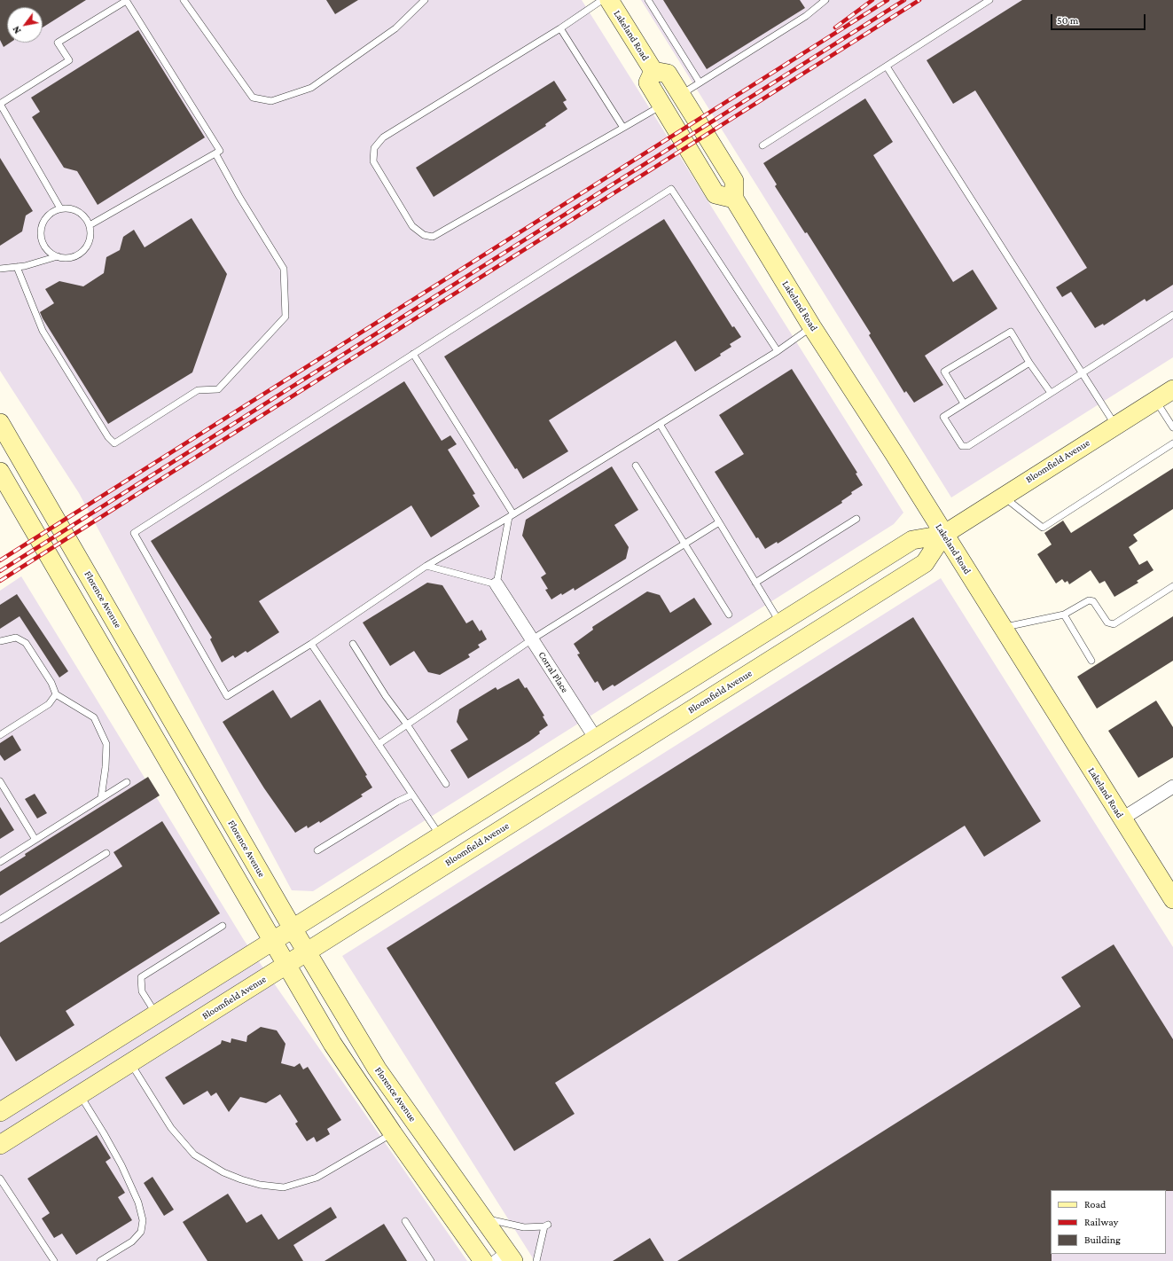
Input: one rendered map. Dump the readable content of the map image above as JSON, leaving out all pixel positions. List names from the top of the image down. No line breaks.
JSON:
{"streets":{"main road":["Lakeland Road","Bloomfield Avenue","Florence Avenue","Corral Place"]},"crossings":[["Lakeland Road","Bloomfield Avenue"],["Bloomfield Avenue","Florence Avenue"],["Bloomfield Avenue","Corral Place"]],"legend":["Road","Railway","Building"],"scale_bar":"50 m","north":"bottom left"}
